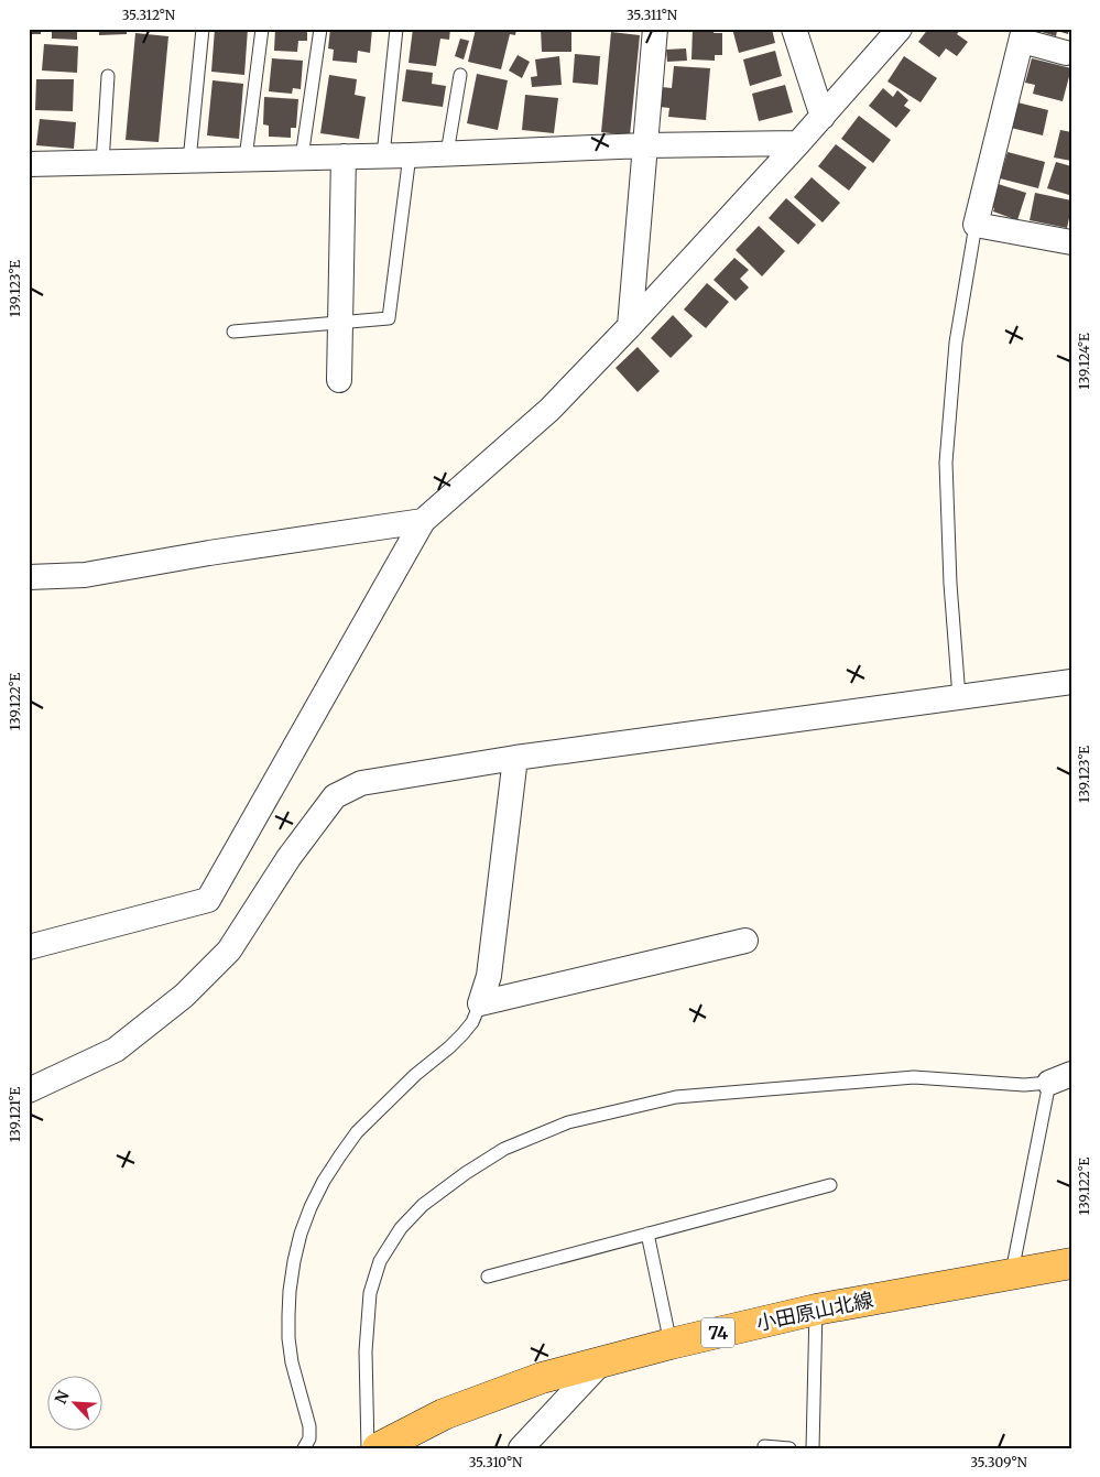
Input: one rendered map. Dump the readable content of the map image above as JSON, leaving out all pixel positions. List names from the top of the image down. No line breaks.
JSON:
{"streets":{"main road":["小田原山北線","74"]},"north":"top left","coordinates":["35.312°N","35.311°N","139.123°E","139.124°E","139.122°E","139.121°E","35.310°N","35.309°N"]}
